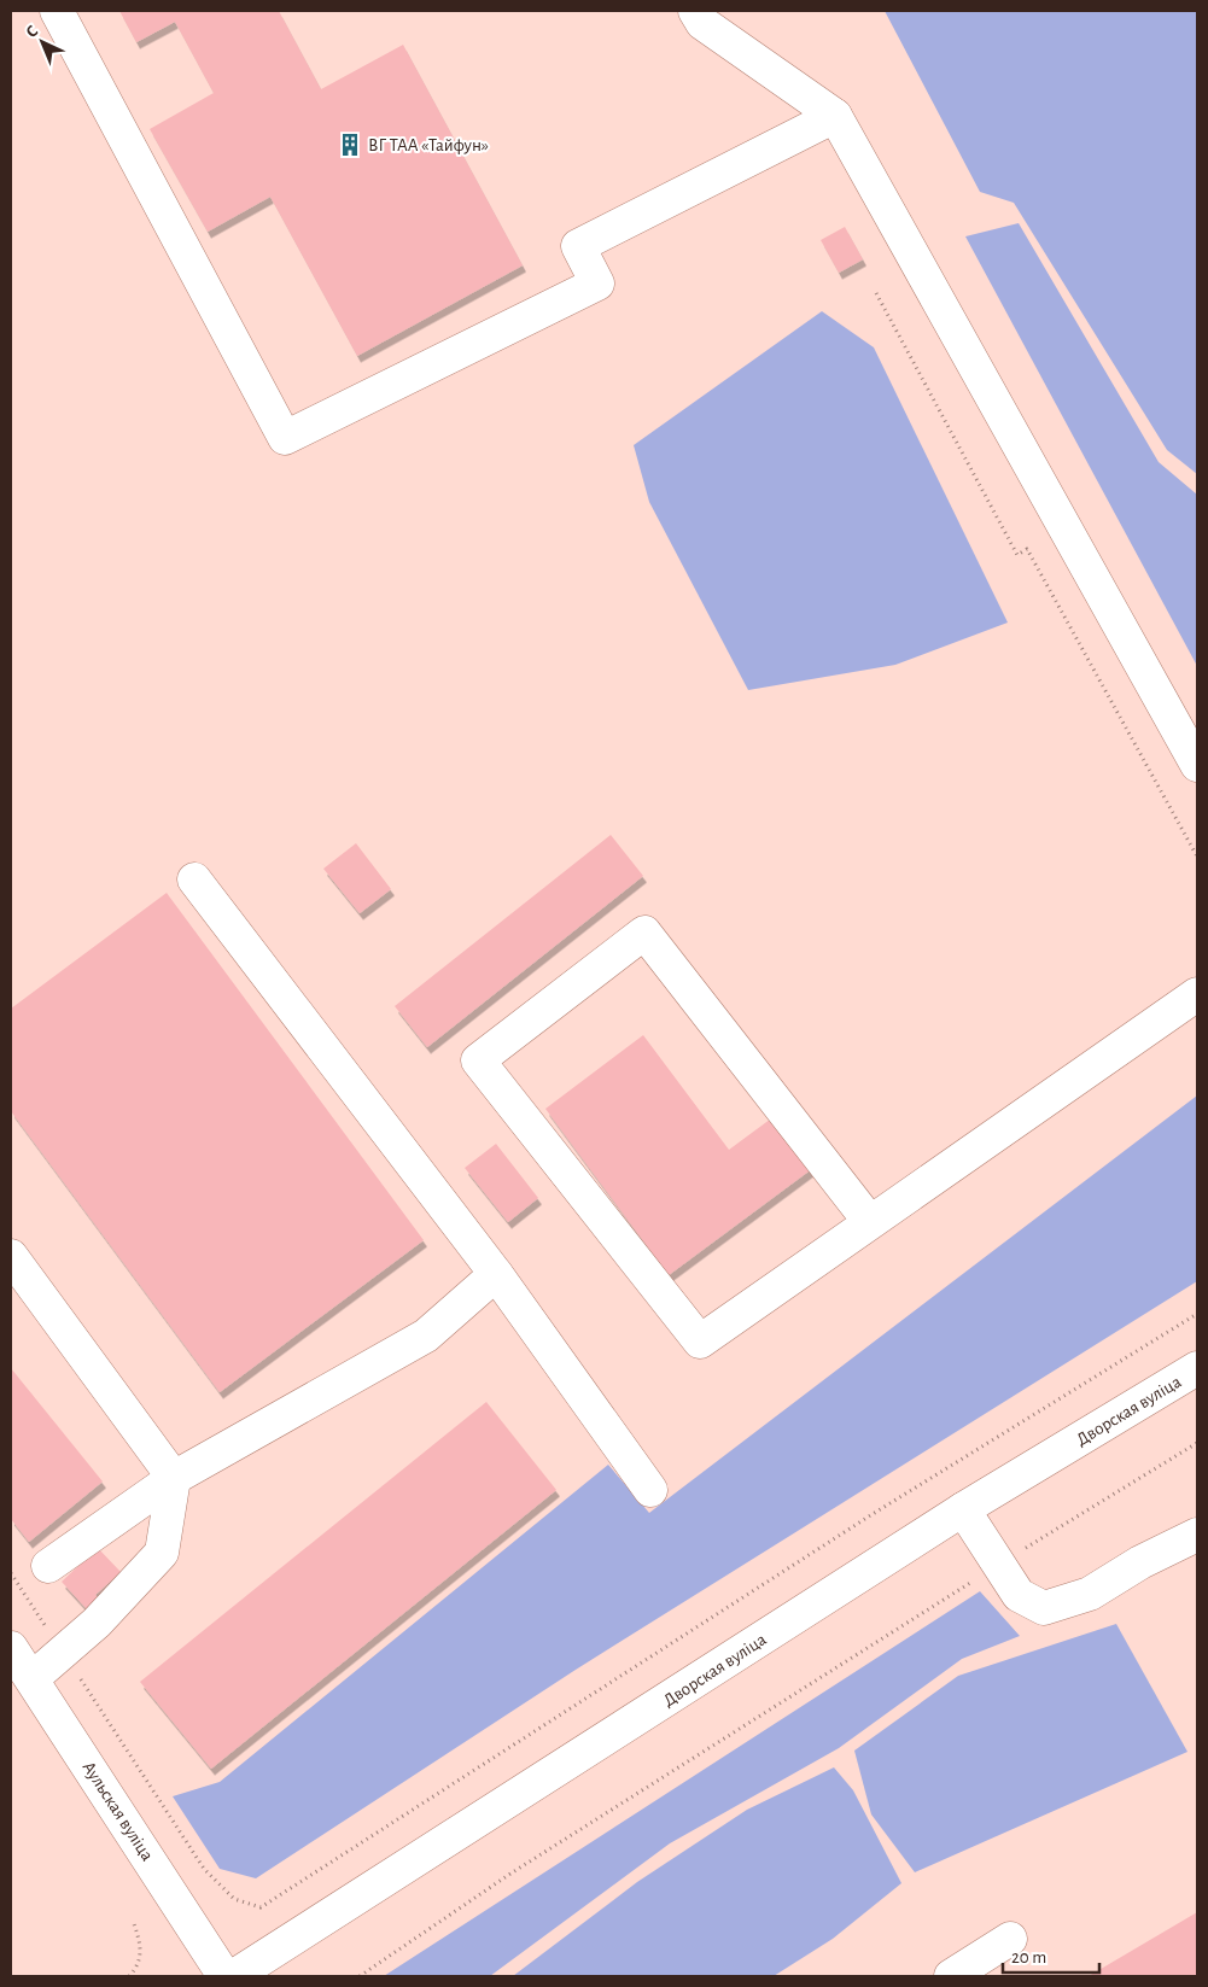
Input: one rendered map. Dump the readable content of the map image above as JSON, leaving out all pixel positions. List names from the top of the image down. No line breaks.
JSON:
{"streets":{"street":["Дворская вуліца","Аульская вуліца"]},"places":{"building":["ВГ ТАА «Тайфун»"]},"scale_bar":"20 m","north":"top left"}
